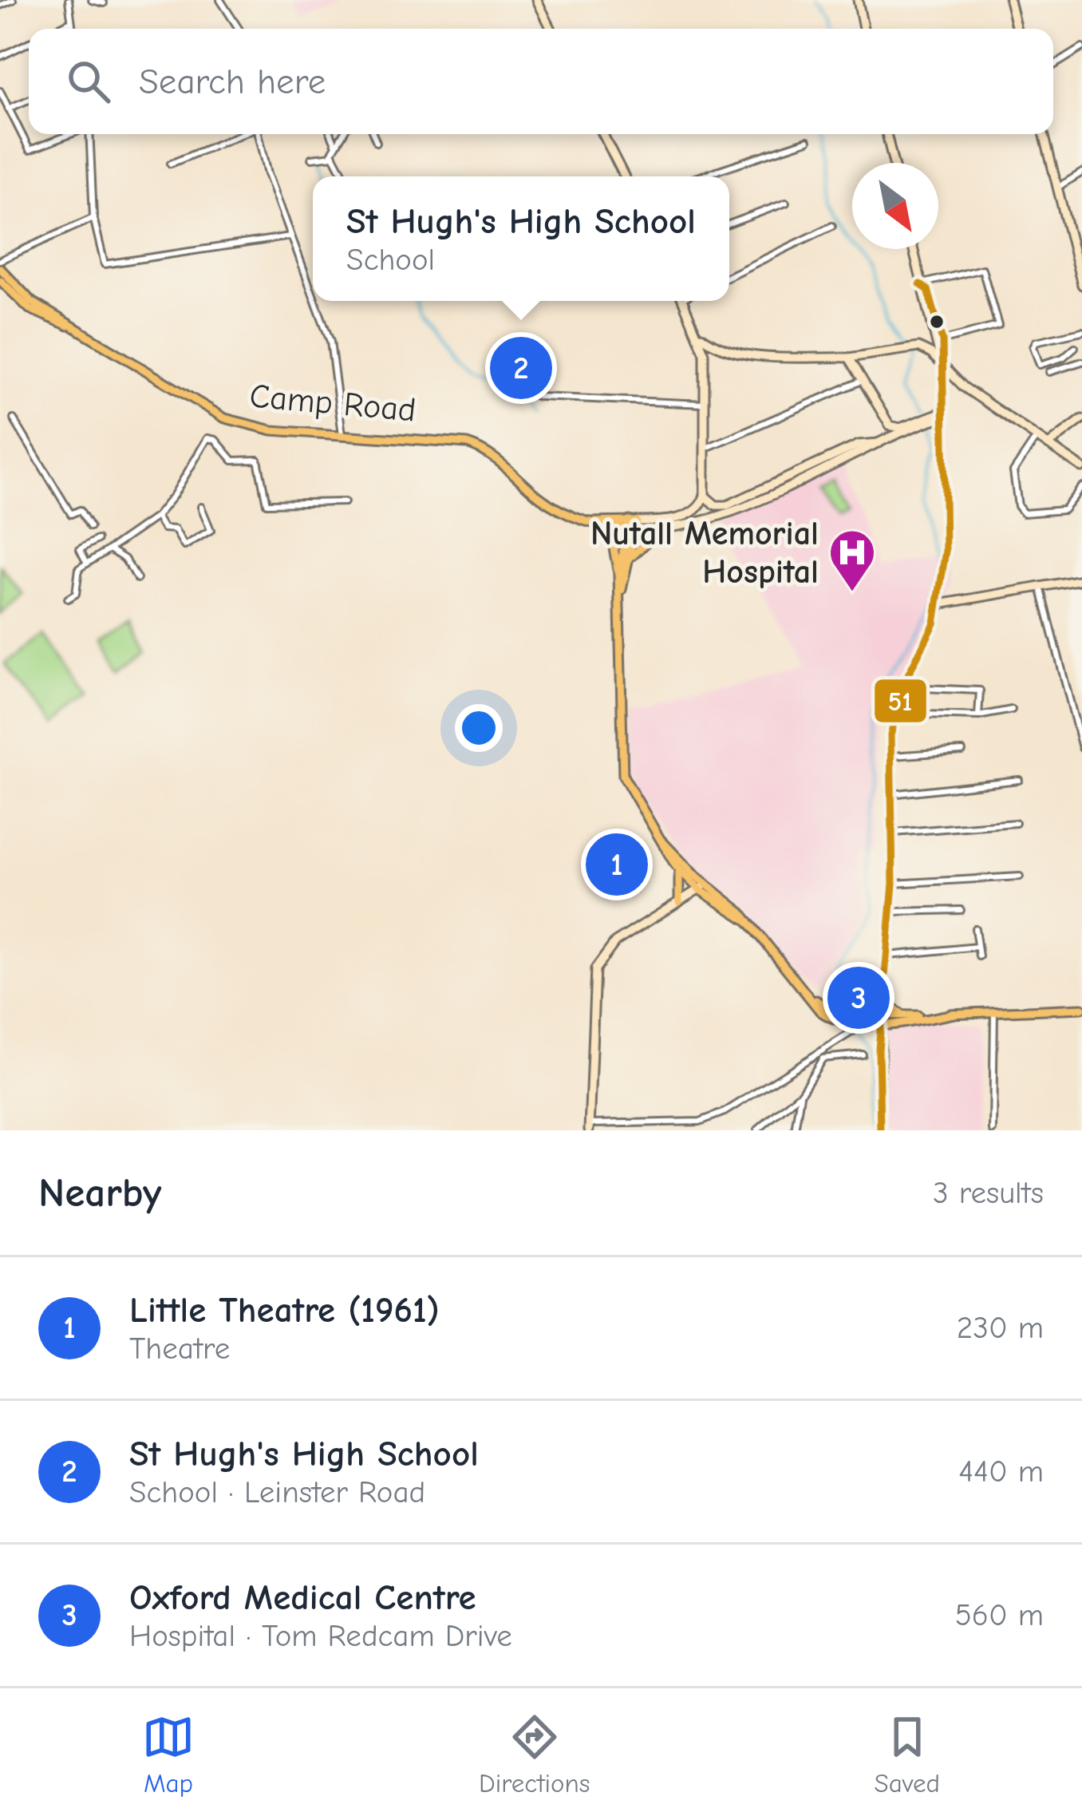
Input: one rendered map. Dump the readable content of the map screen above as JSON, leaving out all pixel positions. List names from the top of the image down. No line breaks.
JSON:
{"streets":{"main road":["Camp Road"]},"places":{"hospital":["Nutall Memorial Hospital"]},"lines":["transit line 51"],"north":"bottom right","page":{"search":"Search here","popup":["St Hugh's High School","School"],"pins":["2","1","3"],"heading":["Nearby","3 results"],"list":[{"mark":"1","name":"Little Theatre (1961)","note":"Theatre","value":"230 m"},{"mark":"2","name":"St Hugh's High School","note":"School · Leinster Road","value":"440 m"},{"mark":"3","name":"Oxford Medical Centre","note":"Hospital · Tom Redcam Drive","value":"560 m"}],"nav":["Map","Directions","Saved"]}}
